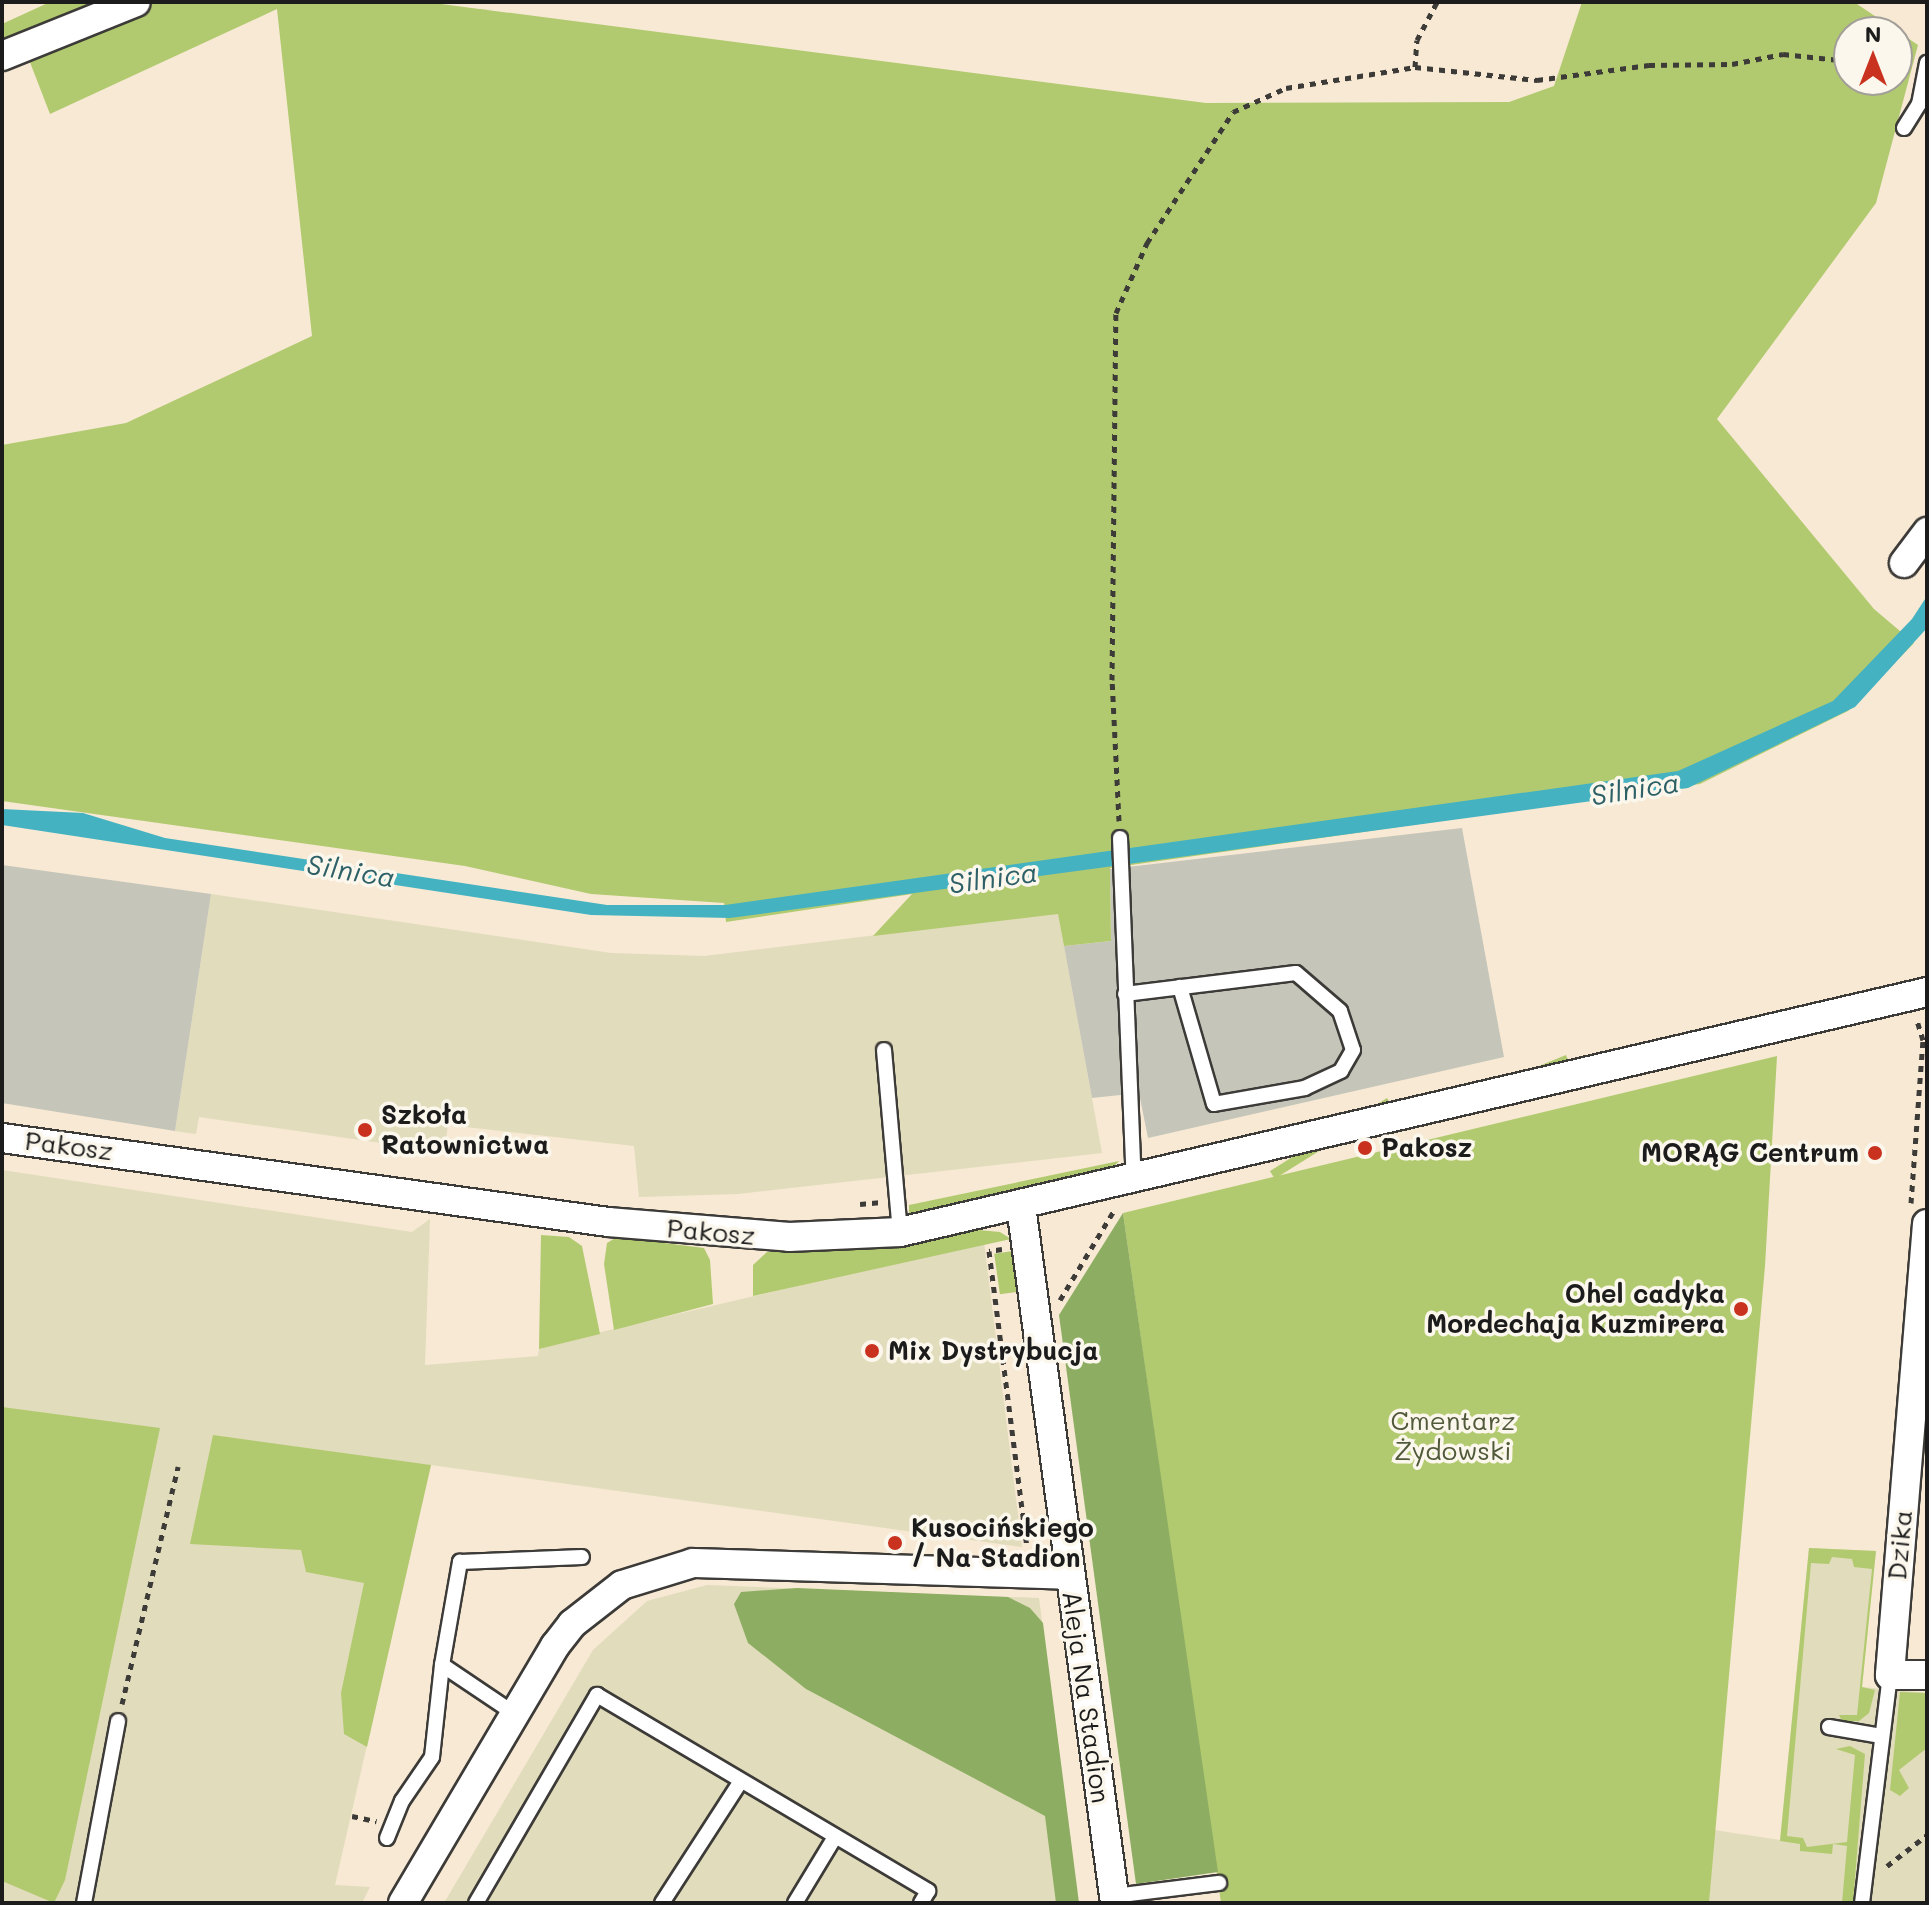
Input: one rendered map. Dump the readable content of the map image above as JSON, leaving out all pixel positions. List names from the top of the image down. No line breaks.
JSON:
{"streets":{"street":["Pakosz","Dzika","Aleja Na Stadion"]},"crossings":[["Pakosz","Aleja Na Stadion"]],"water":["Silnica"],"parks":["Cmentarz Żydowski"],"places":["Szkoła Ratownictwa","Pakosz","MORĄG Centrum","Ohel cadyka Mordechaja Kuzmirera","Mix Dystrybucja","Kusocińskiego / Na Stadion"],"north":"top"}
